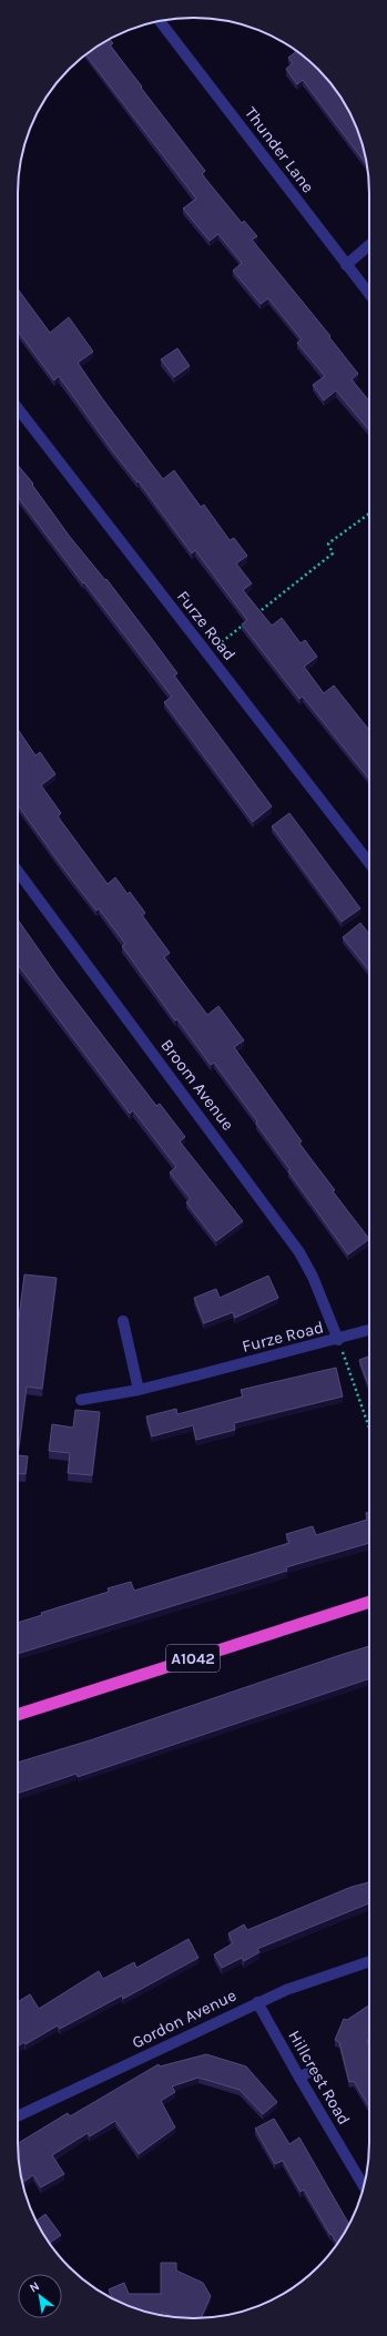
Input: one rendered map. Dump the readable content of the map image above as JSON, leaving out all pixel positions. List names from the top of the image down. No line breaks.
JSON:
{"streets":{"highway":["A1042"],"street":["Thunder Lane","Furze Road","Broom Avenue","Gordon Avenue","Hillcrest Road"]},"crossings":[["Furze Road","Broom Avenue"],["Gordon Avenue","Hillcrest Road"]],"north":"top left"}
